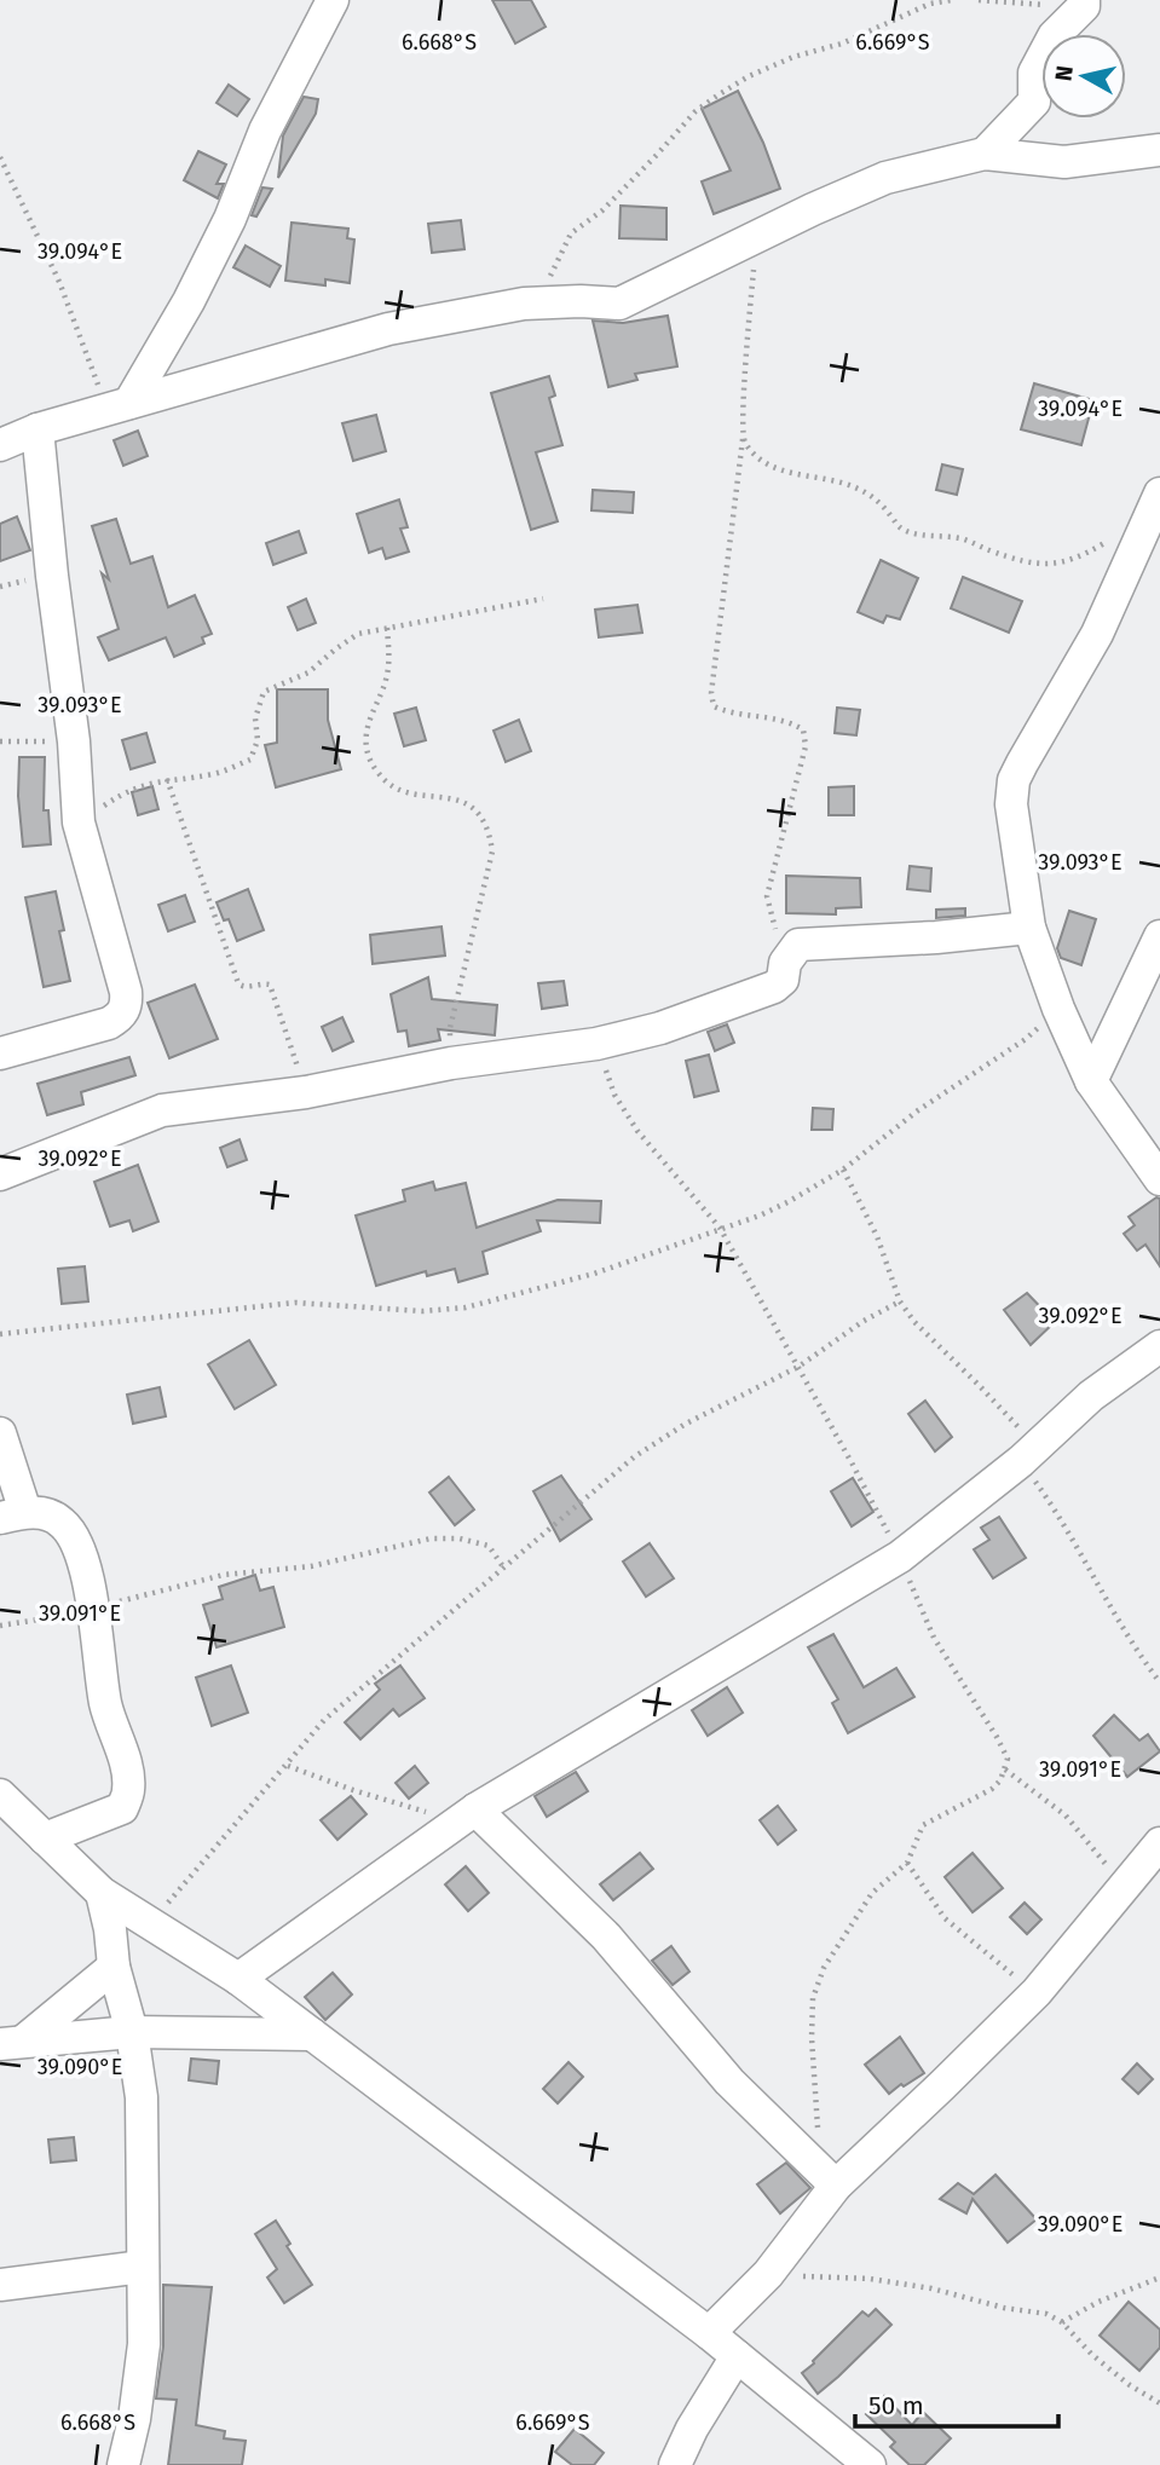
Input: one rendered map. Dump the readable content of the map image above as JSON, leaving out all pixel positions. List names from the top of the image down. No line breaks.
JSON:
{"scale_bar":"50 m","north":"left","coordinates":["6.668°S","6.669°S","39.094°E","39.093°E","39.092°E","39.091°E","39.090°E"]}
